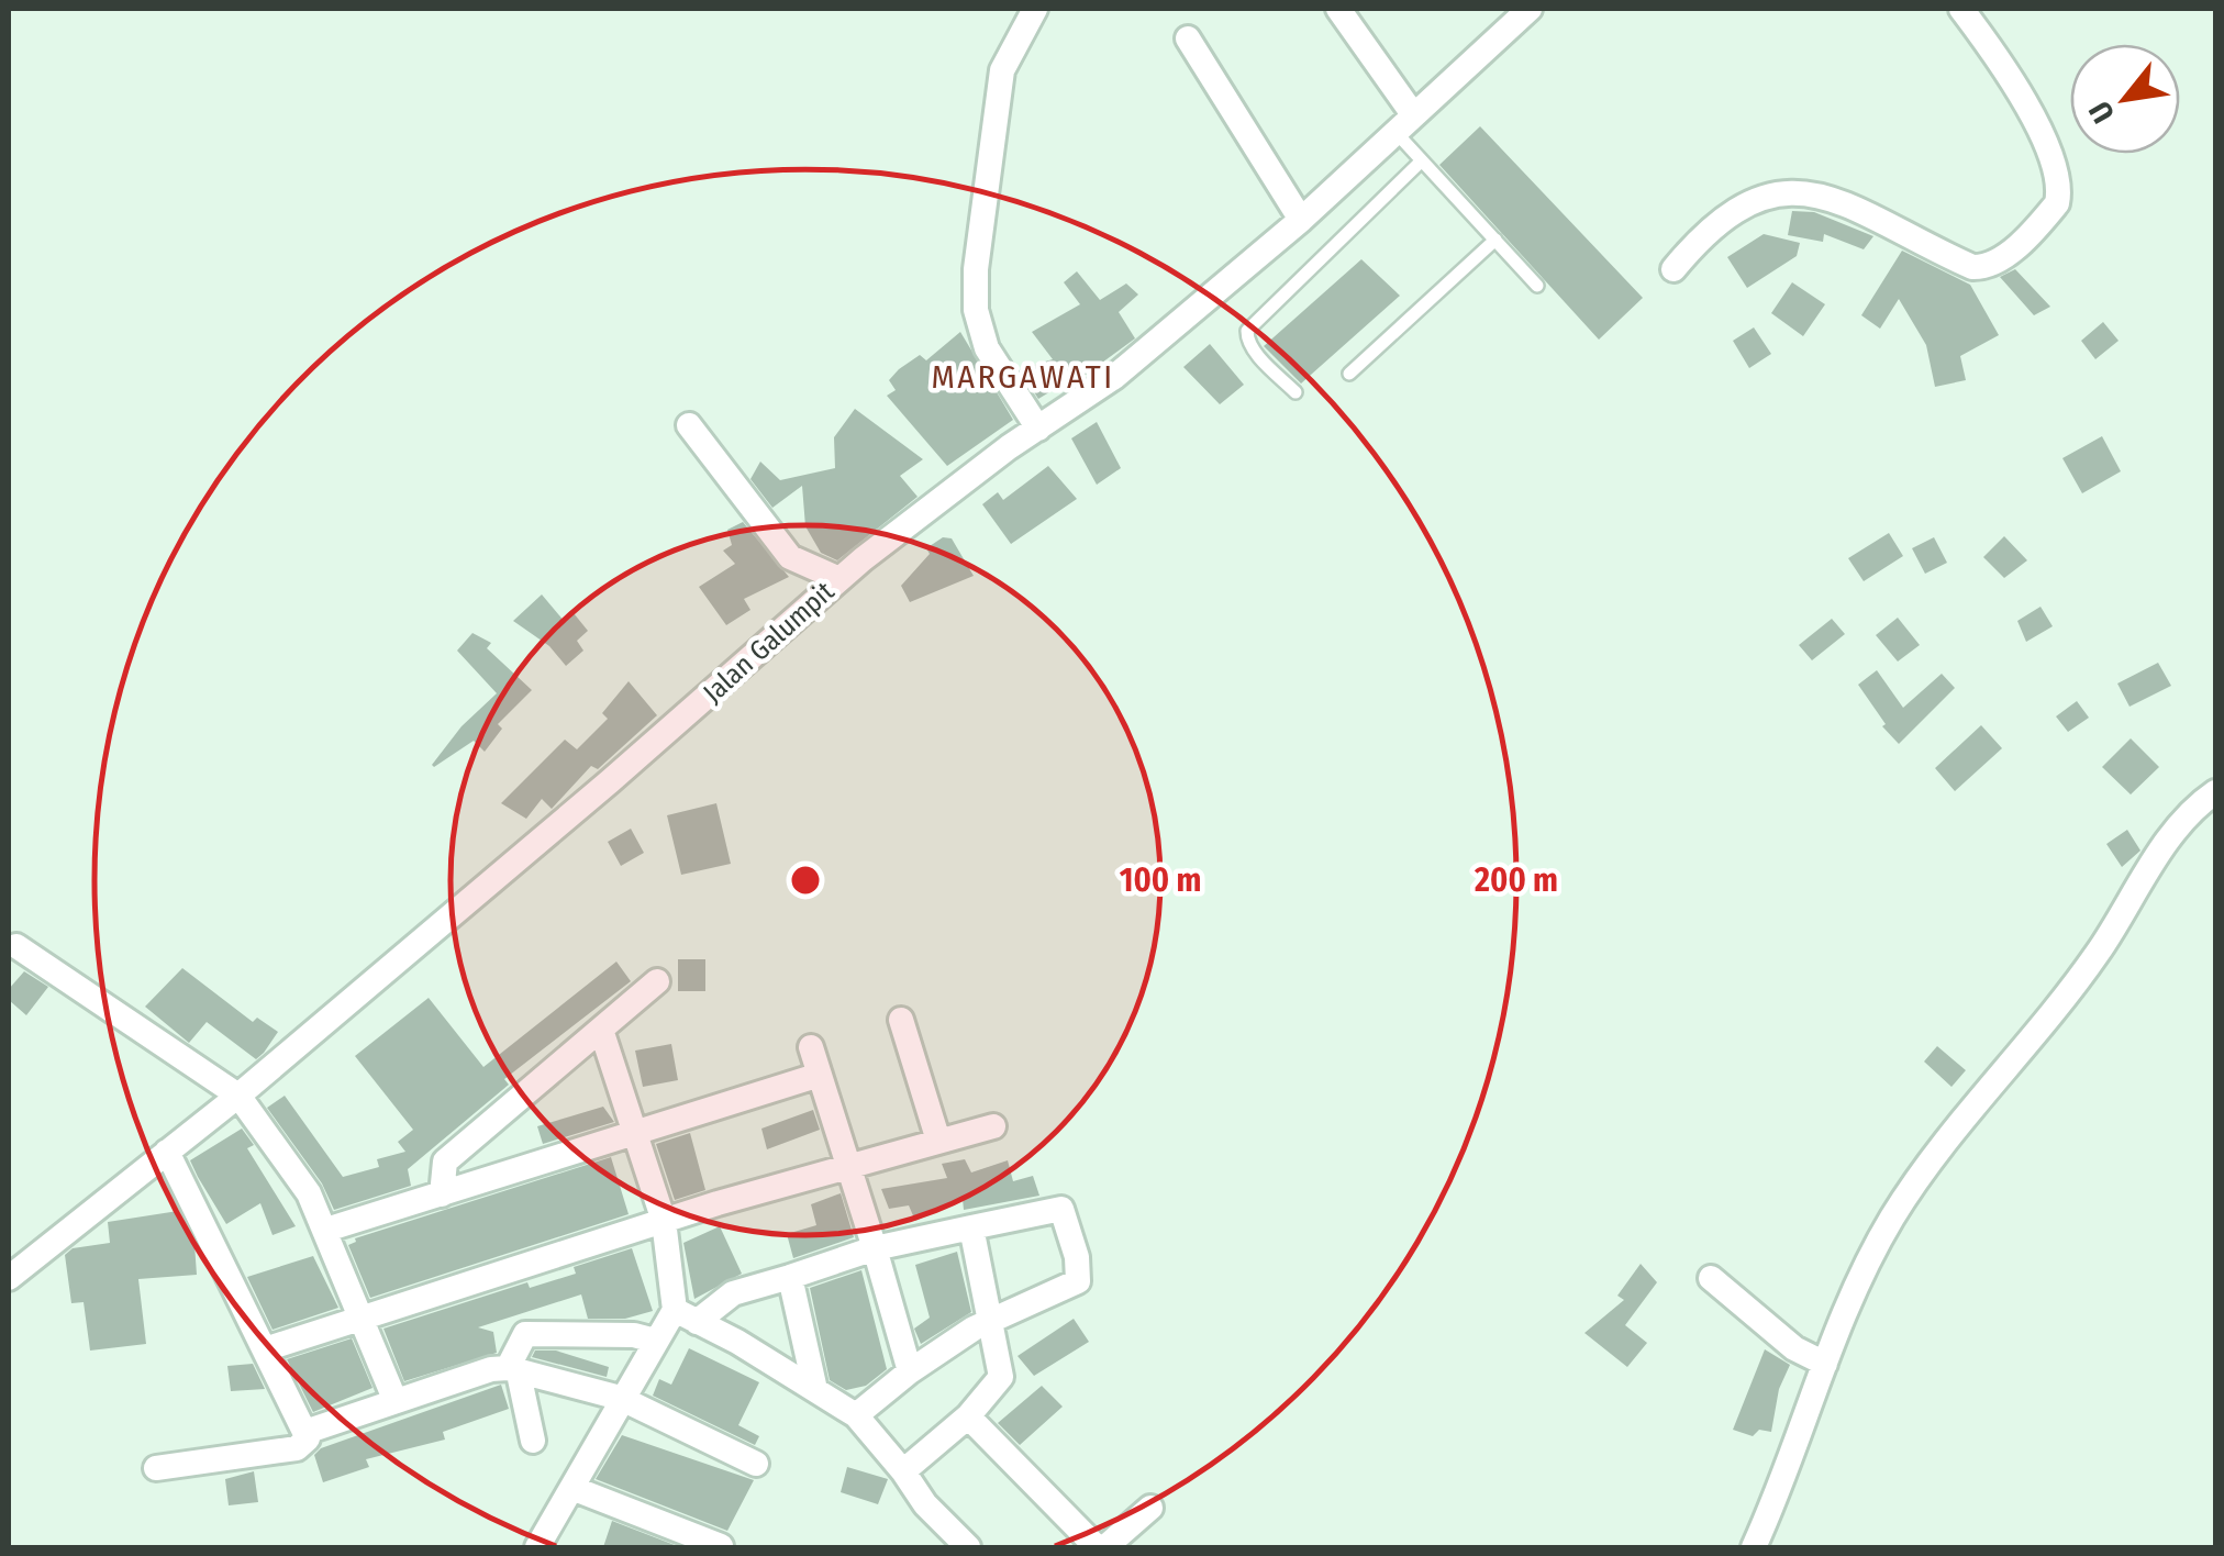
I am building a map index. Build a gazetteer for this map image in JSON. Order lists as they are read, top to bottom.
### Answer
{
  "streets": {
    "street": ["Jalan Galumpit"]
  },
  "districts": ["MARGAWATI"],
  "north": "bottom left",
  "rings": ["100 m", "200 m"]
}
